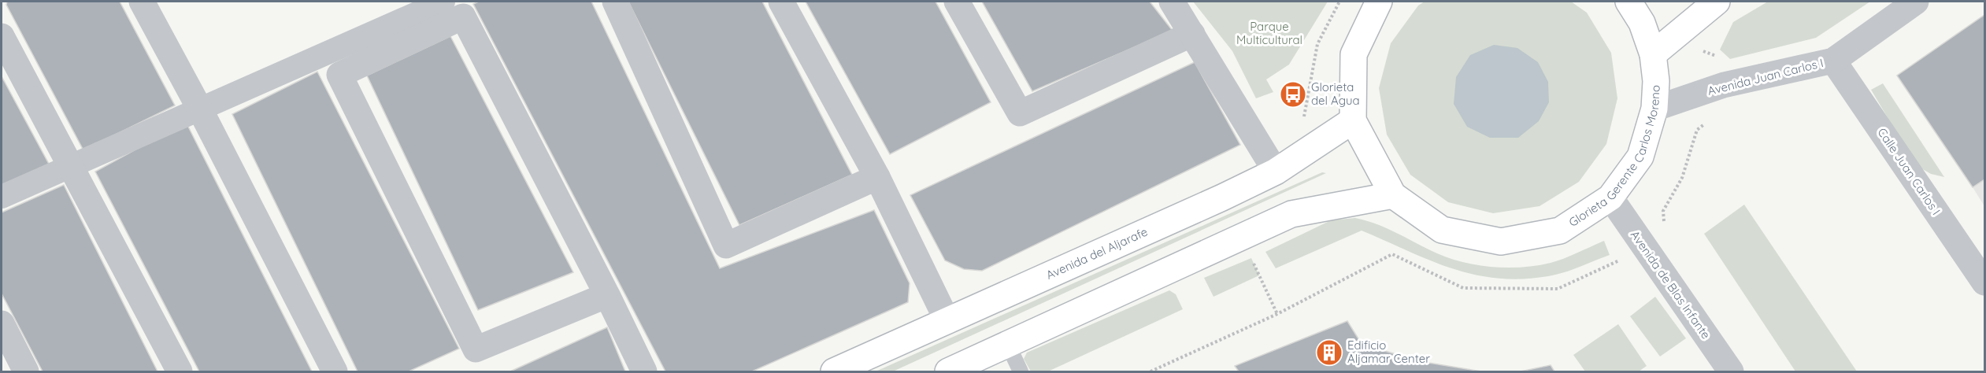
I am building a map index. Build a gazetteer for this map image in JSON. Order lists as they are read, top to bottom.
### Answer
{
  "streets": {
    "main road": ["Glorieta Gerente Carlos Moreno", "Avenida del Aljarafe"],
    "street": ["Avenida Juan Carlos I", "Calle Juan Carlos I", "Avenida de Blas Infante"]
  },
  "crossings": [
    ["Avenida Juan Carlos I", "Glorieta Gerente Carlos Moreno"],
    ["Avenida Juan Carlos I", "Calle Juan Carlos I"],
    ["Glorieta Gerente Carlos Moreno", "Avenida del Aljarafe"],
    ["Glorieta Gerente Carlos Moreno", "Avenida de Blas Infante"]
  ],
  "parks": ["Parque Multicultural"],
  "places": {
    "bus stop": ["Glorieta del Agua"],
    "building": ["Edificio Aljamar Center"]
  }
}
